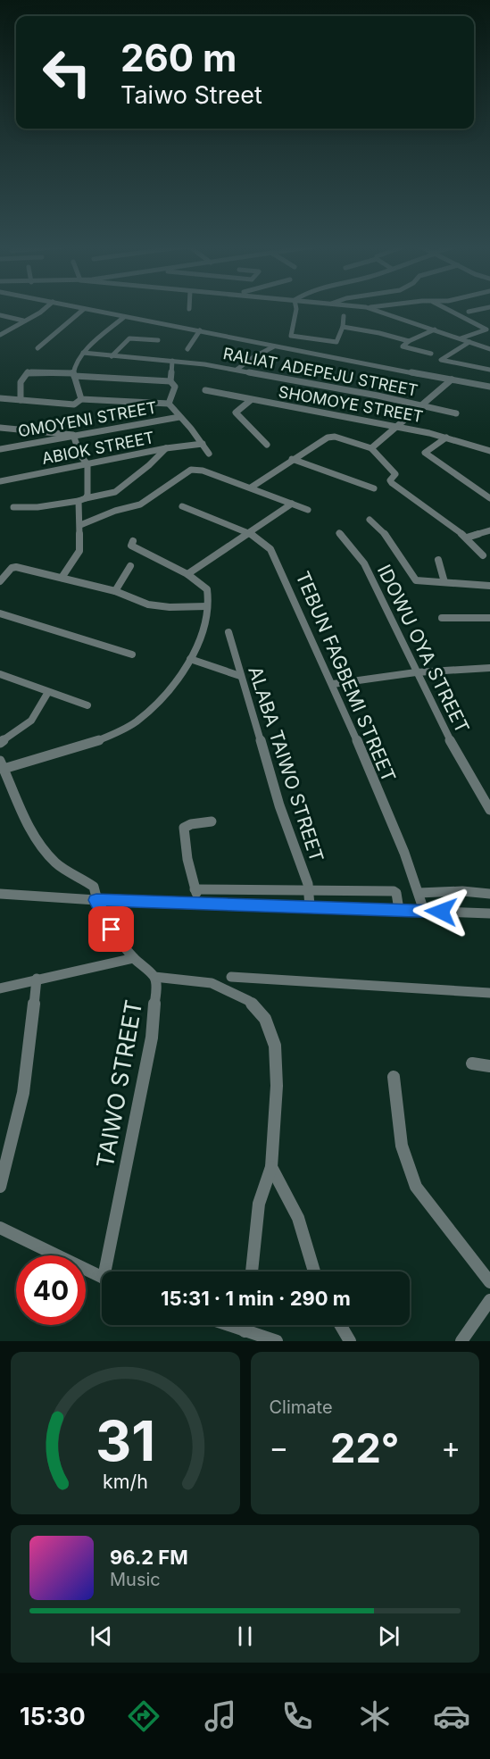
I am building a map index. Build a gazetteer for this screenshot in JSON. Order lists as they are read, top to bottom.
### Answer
{
  "streets": {
    "street": [
      "RALIAT ADEPEJU STREET",
      "SHOMOYE STREET",
      "OMOYENI STREET",
      "ABIOK STREET",
      "IDOWU OYA STREET",
      "TEBUN FAGBEMI STREET",
      "ALABA TAIWO STREET",
      "TAIWO STREET"
    ]
  },
  "page": {
    "turn": ["260 m", "Taiwo Street"],
    "limit": "40",
    "trip": "15:31 · 1 min · 290 m",
    "tile": "Climate",
    "heat": ["−", "22°", "+"],
    "song": ["96.2 FM", "Music"],
    "tabs": "15:30",
    "gauge": ["31", "km/h"]
  }
}
